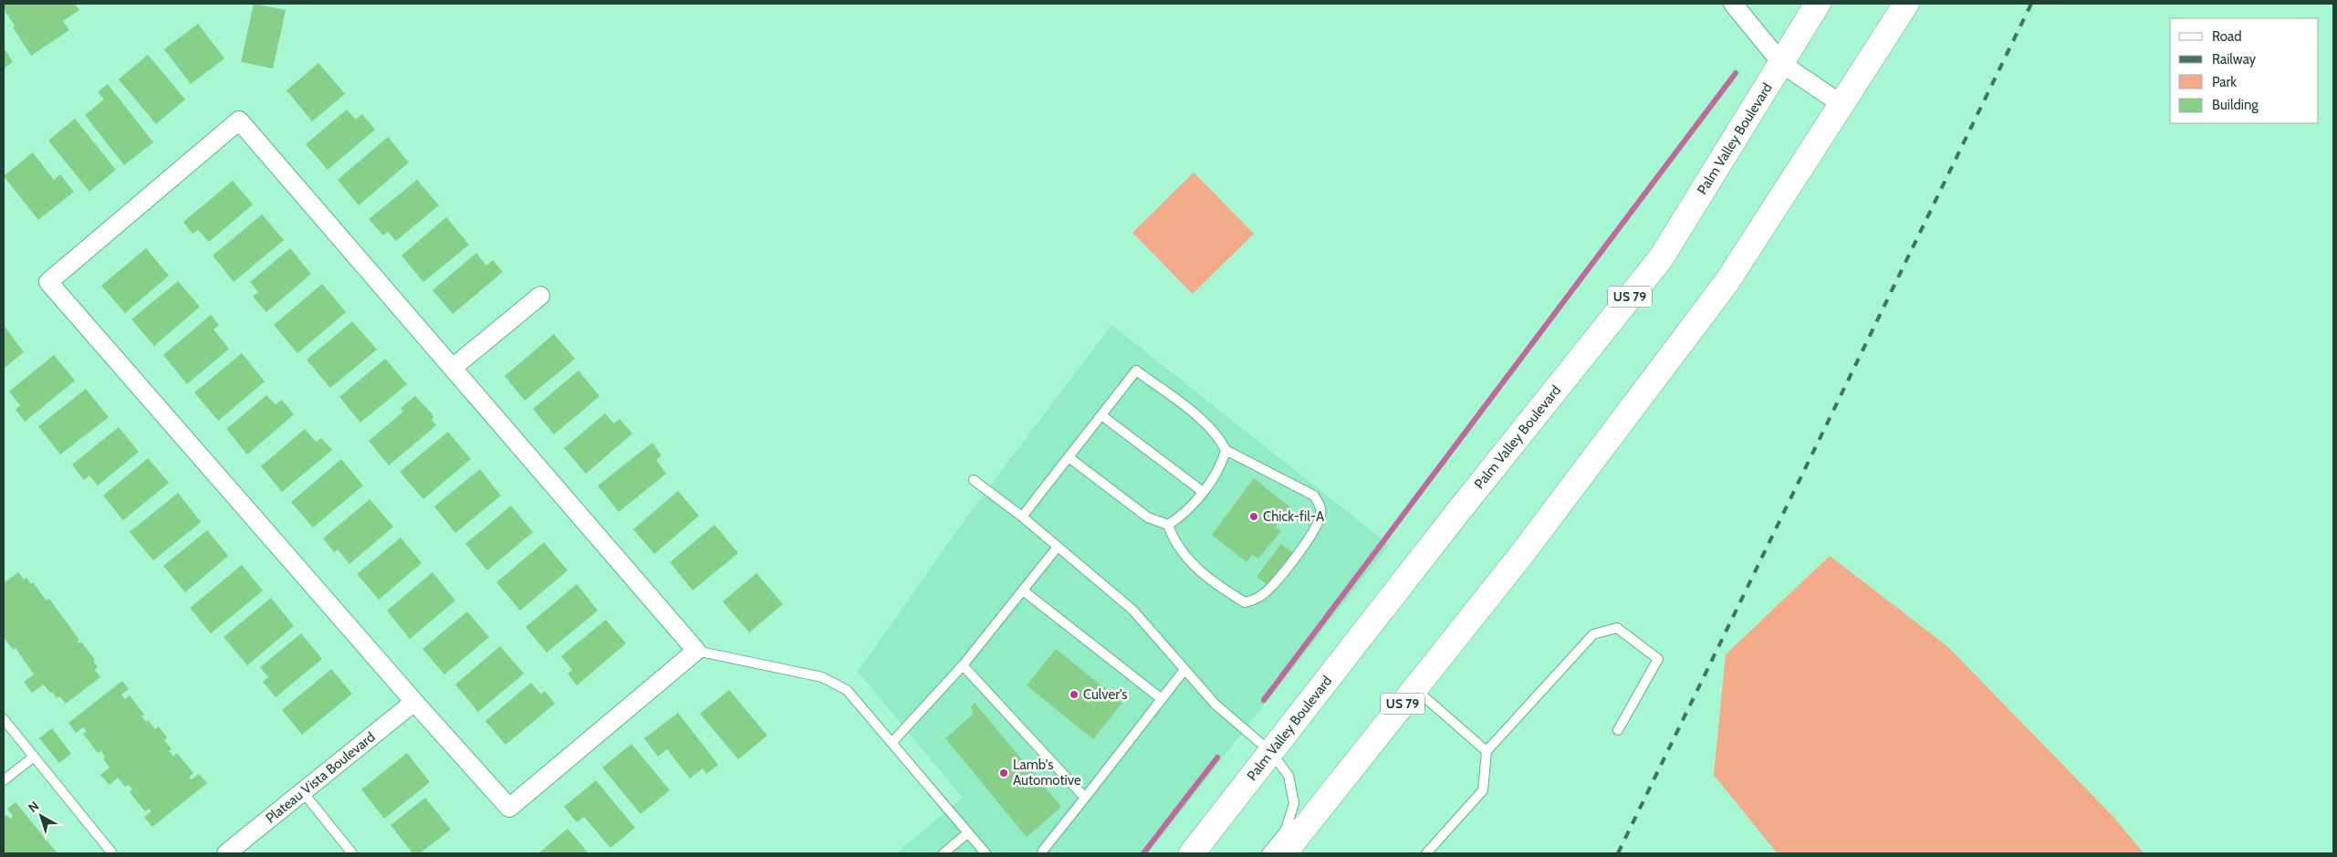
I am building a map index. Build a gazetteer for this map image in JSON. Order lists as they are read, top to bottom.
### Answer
{
  "streets": {
    "highway": ["Palm Valley Boulevard", "US 79"],
    "street": ["Plateau Vista Boulevard"]
  },
  "places": ["Chick-fil-A", "Culver's", "Lamb's Automotive"],
  "legend": [
    "Road",
    "Railway",
    "Park",
    "Building"
  ],
  "north": "top left"
}
